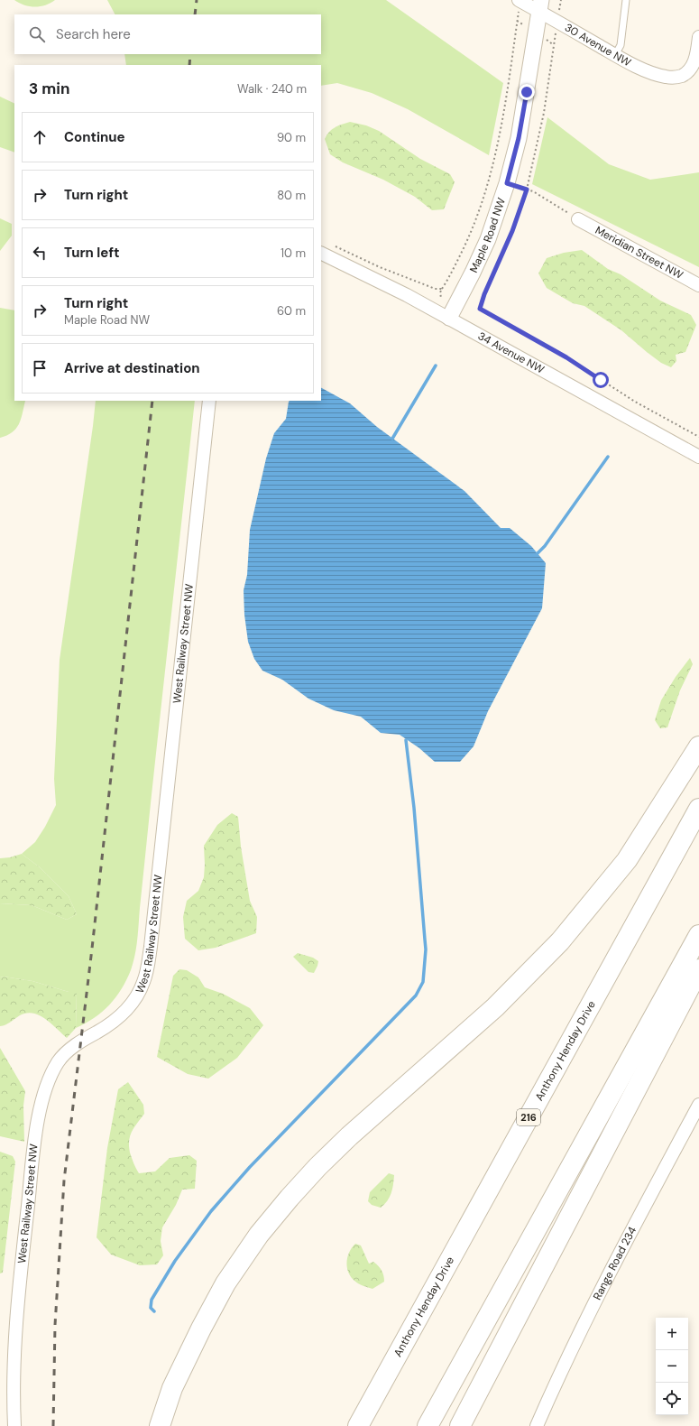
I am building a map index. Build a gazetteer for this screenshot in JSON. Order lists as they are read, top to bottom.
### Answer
{
  "streets": {
    "highway": ["Anthony Henday Drive", "216"],
    "street": [
      "30 Avenue NW",
      "Maple Road NW",
      "Meridian Street NW",
      "34 Avenue NW",
      "West Railway Street NW",
      "Range Road 234"
    ]
  },
  "crossings": [
    ["30 Avenue NW", "Maple Road NW"],
    ["Maple Road NW", "34 Avenue NW"]
  ],
  "page": {
    "search": "Search here",
    "heading": ["3 min", "Walk · 240 m"],
    "list": [
      ["Continue", "90 m"],
      ["Turn right", "80 m"],
      ["Turn left", "10 m"],
      ["Turn right", "Maple Road NW", "60 m"],
      "Arrive at destination"
    ],
    "map_buttons": ["+", "−"]
  }
}
